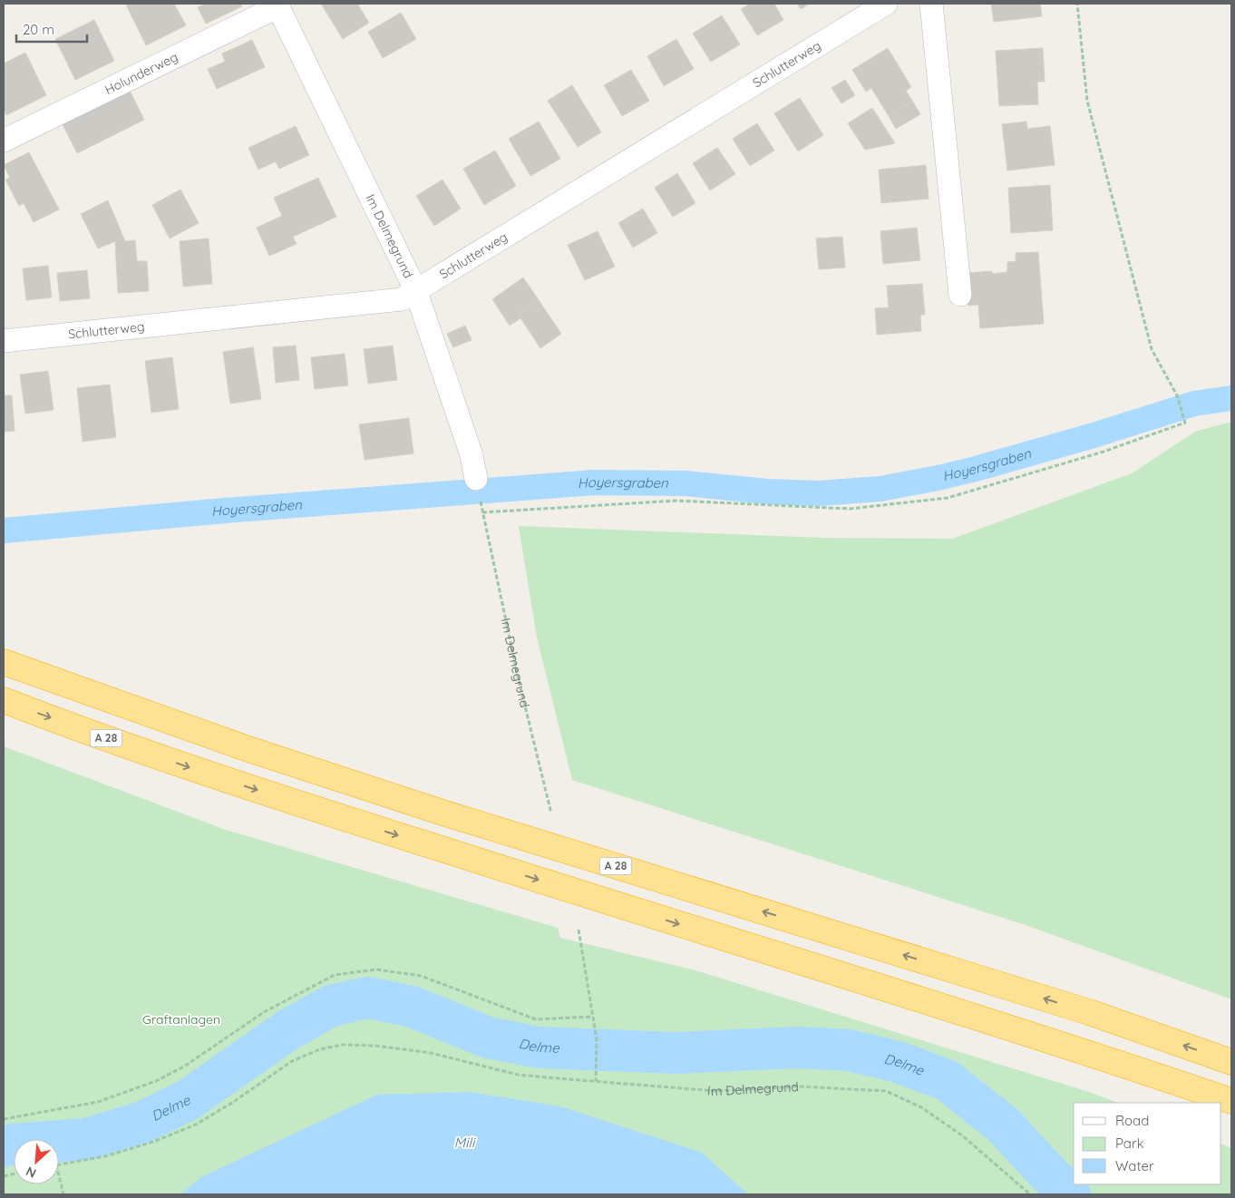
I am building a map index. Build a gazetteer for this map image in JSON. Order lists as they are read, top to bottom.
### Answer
{
  "streets": {
    "highway": ["A 28"],
    "street": ["Schlutterweg", "Holunderweg", "Im Delmegrund"]
  },
  "crossings": [
    ["Schlutterweg", "Im Delmegrund"],
    ["Holunderweg", "Im Delmegrund"]
  ],
  "water": ["Hoyersgraben", "Delme", "Mili"],
  "parks": ["Graftanlagen"],
  "legend": ["Road", "Park", "Water"],
  "scale_bar": "20 m",
  "north": "bottom left"
}
